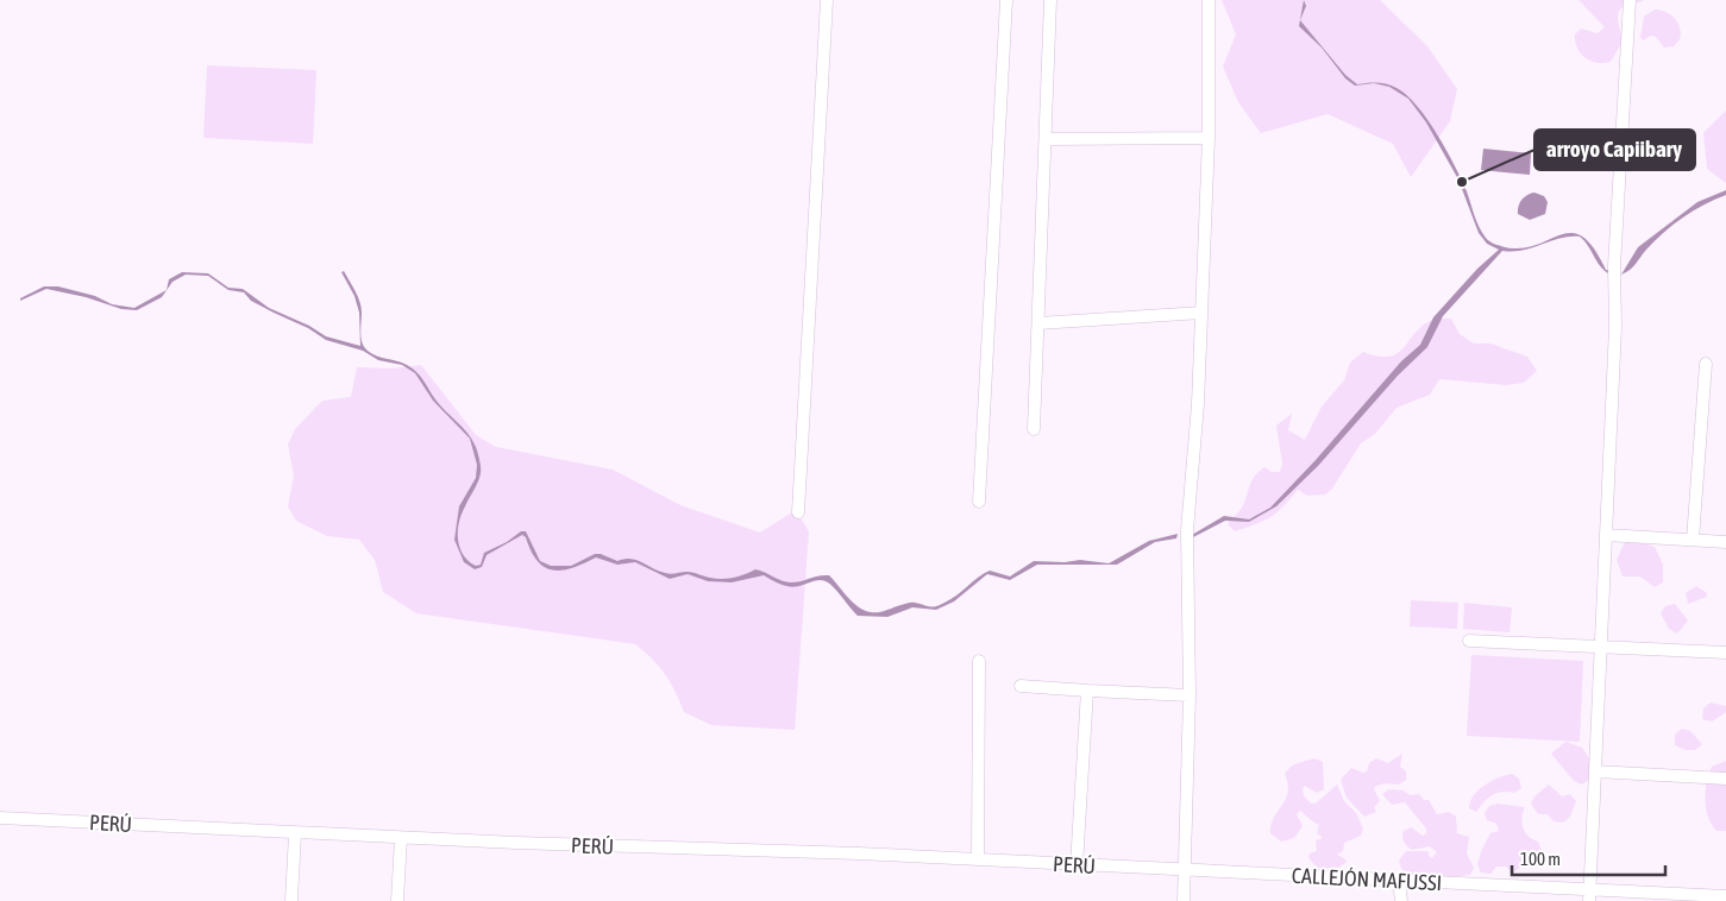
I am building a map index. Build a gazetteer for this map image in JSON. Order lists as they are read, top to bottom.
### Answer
{
  "streets": {
    "street": ["PERÚ", "CALLEJÓN MAFUSSI"]
  },
  "crossings": [
    ["PERÚ", "CALLEJÓN MAFUSSI"]
  ],
  "places": ["arroyo Capiibary"],
  "scale_bar": "100 m"
}
